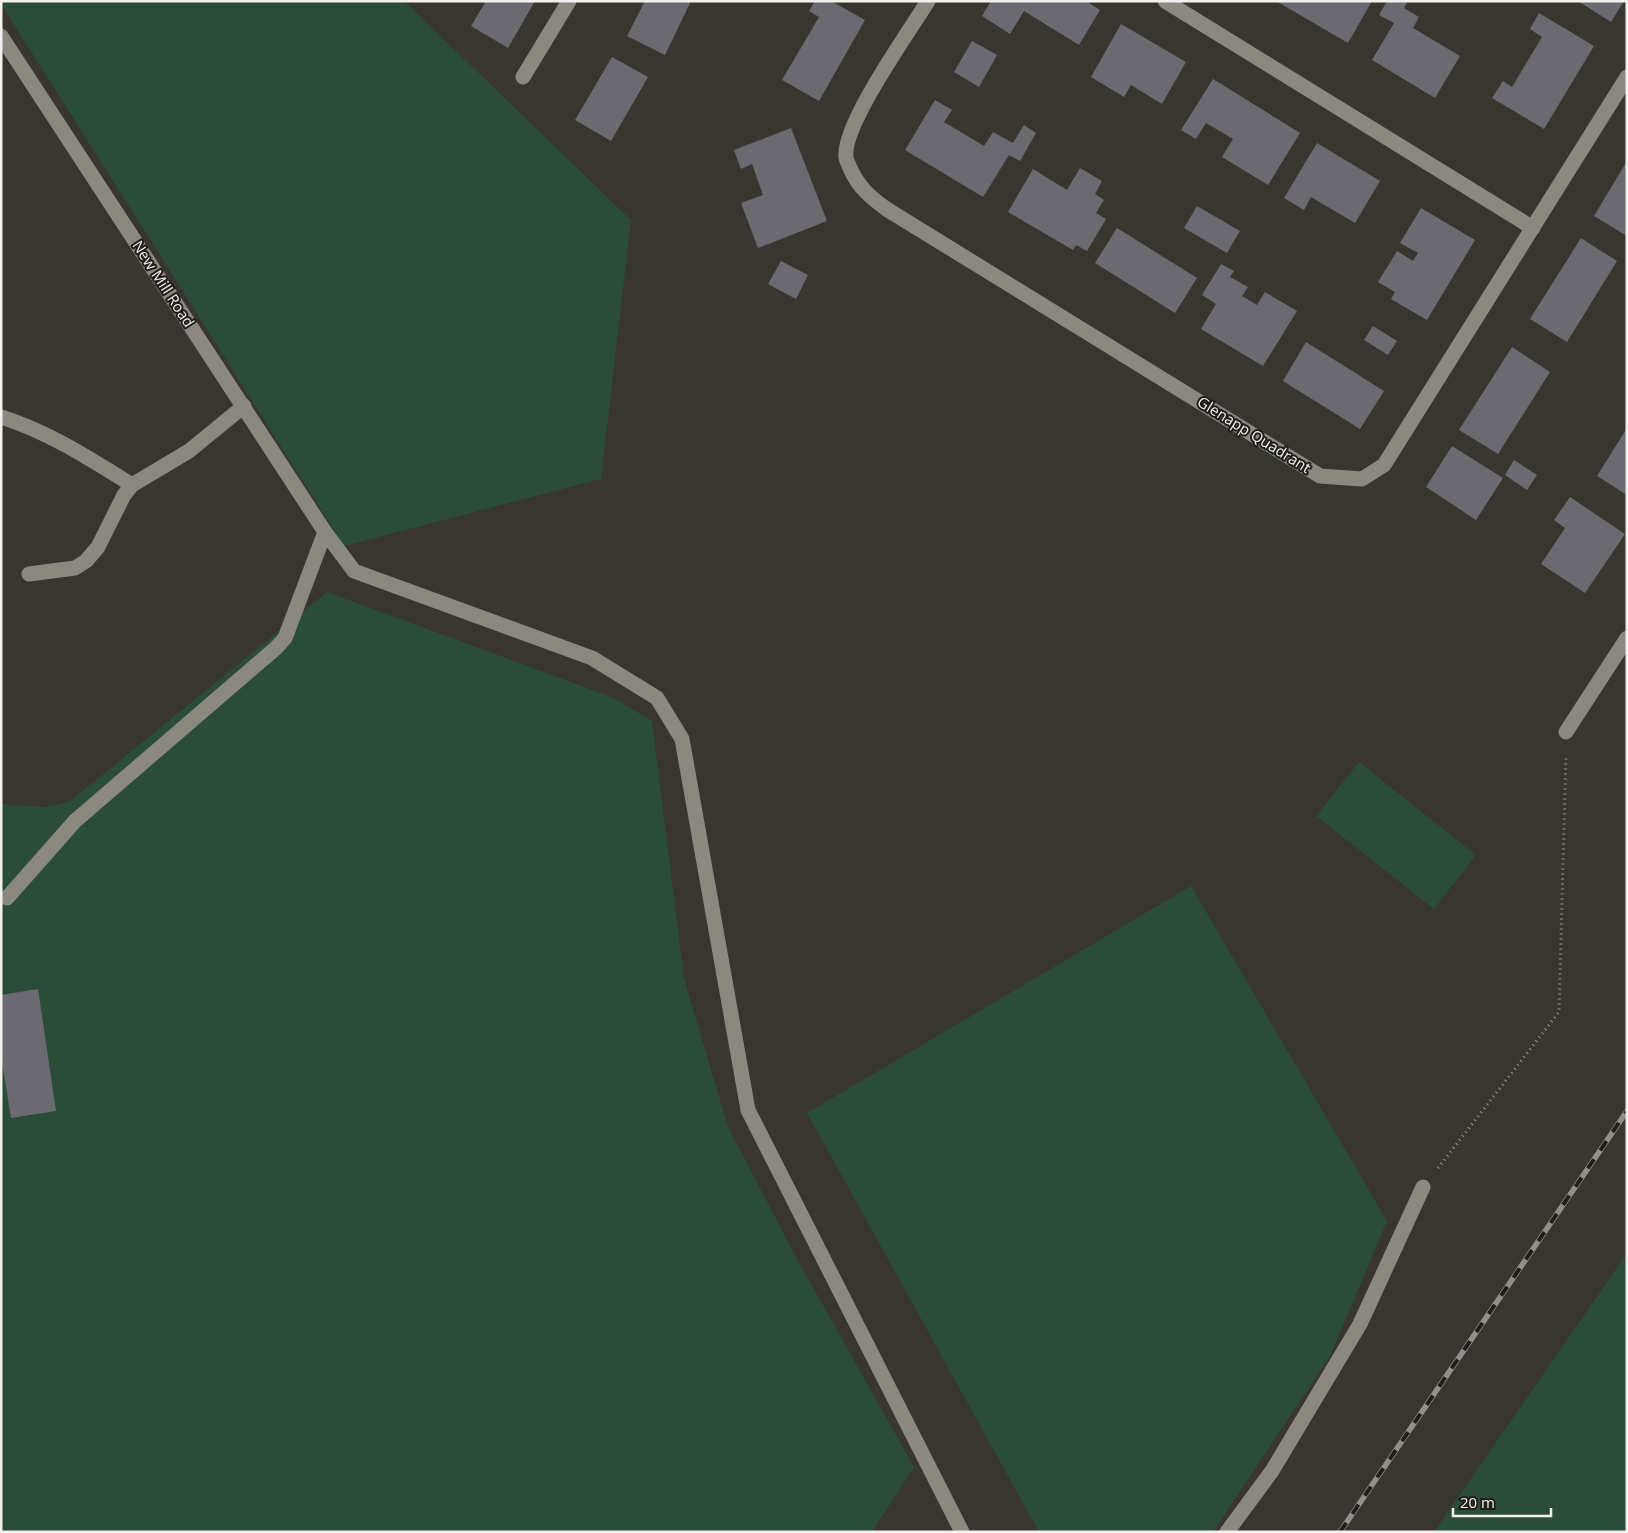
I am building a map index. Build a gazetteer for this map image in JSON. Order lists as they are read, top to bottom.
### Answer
{
  "streets": {
    "street": ["New Mill Road", "Glenapp Quadrant"]
  },
  "scale_bar": "20 m"
}
